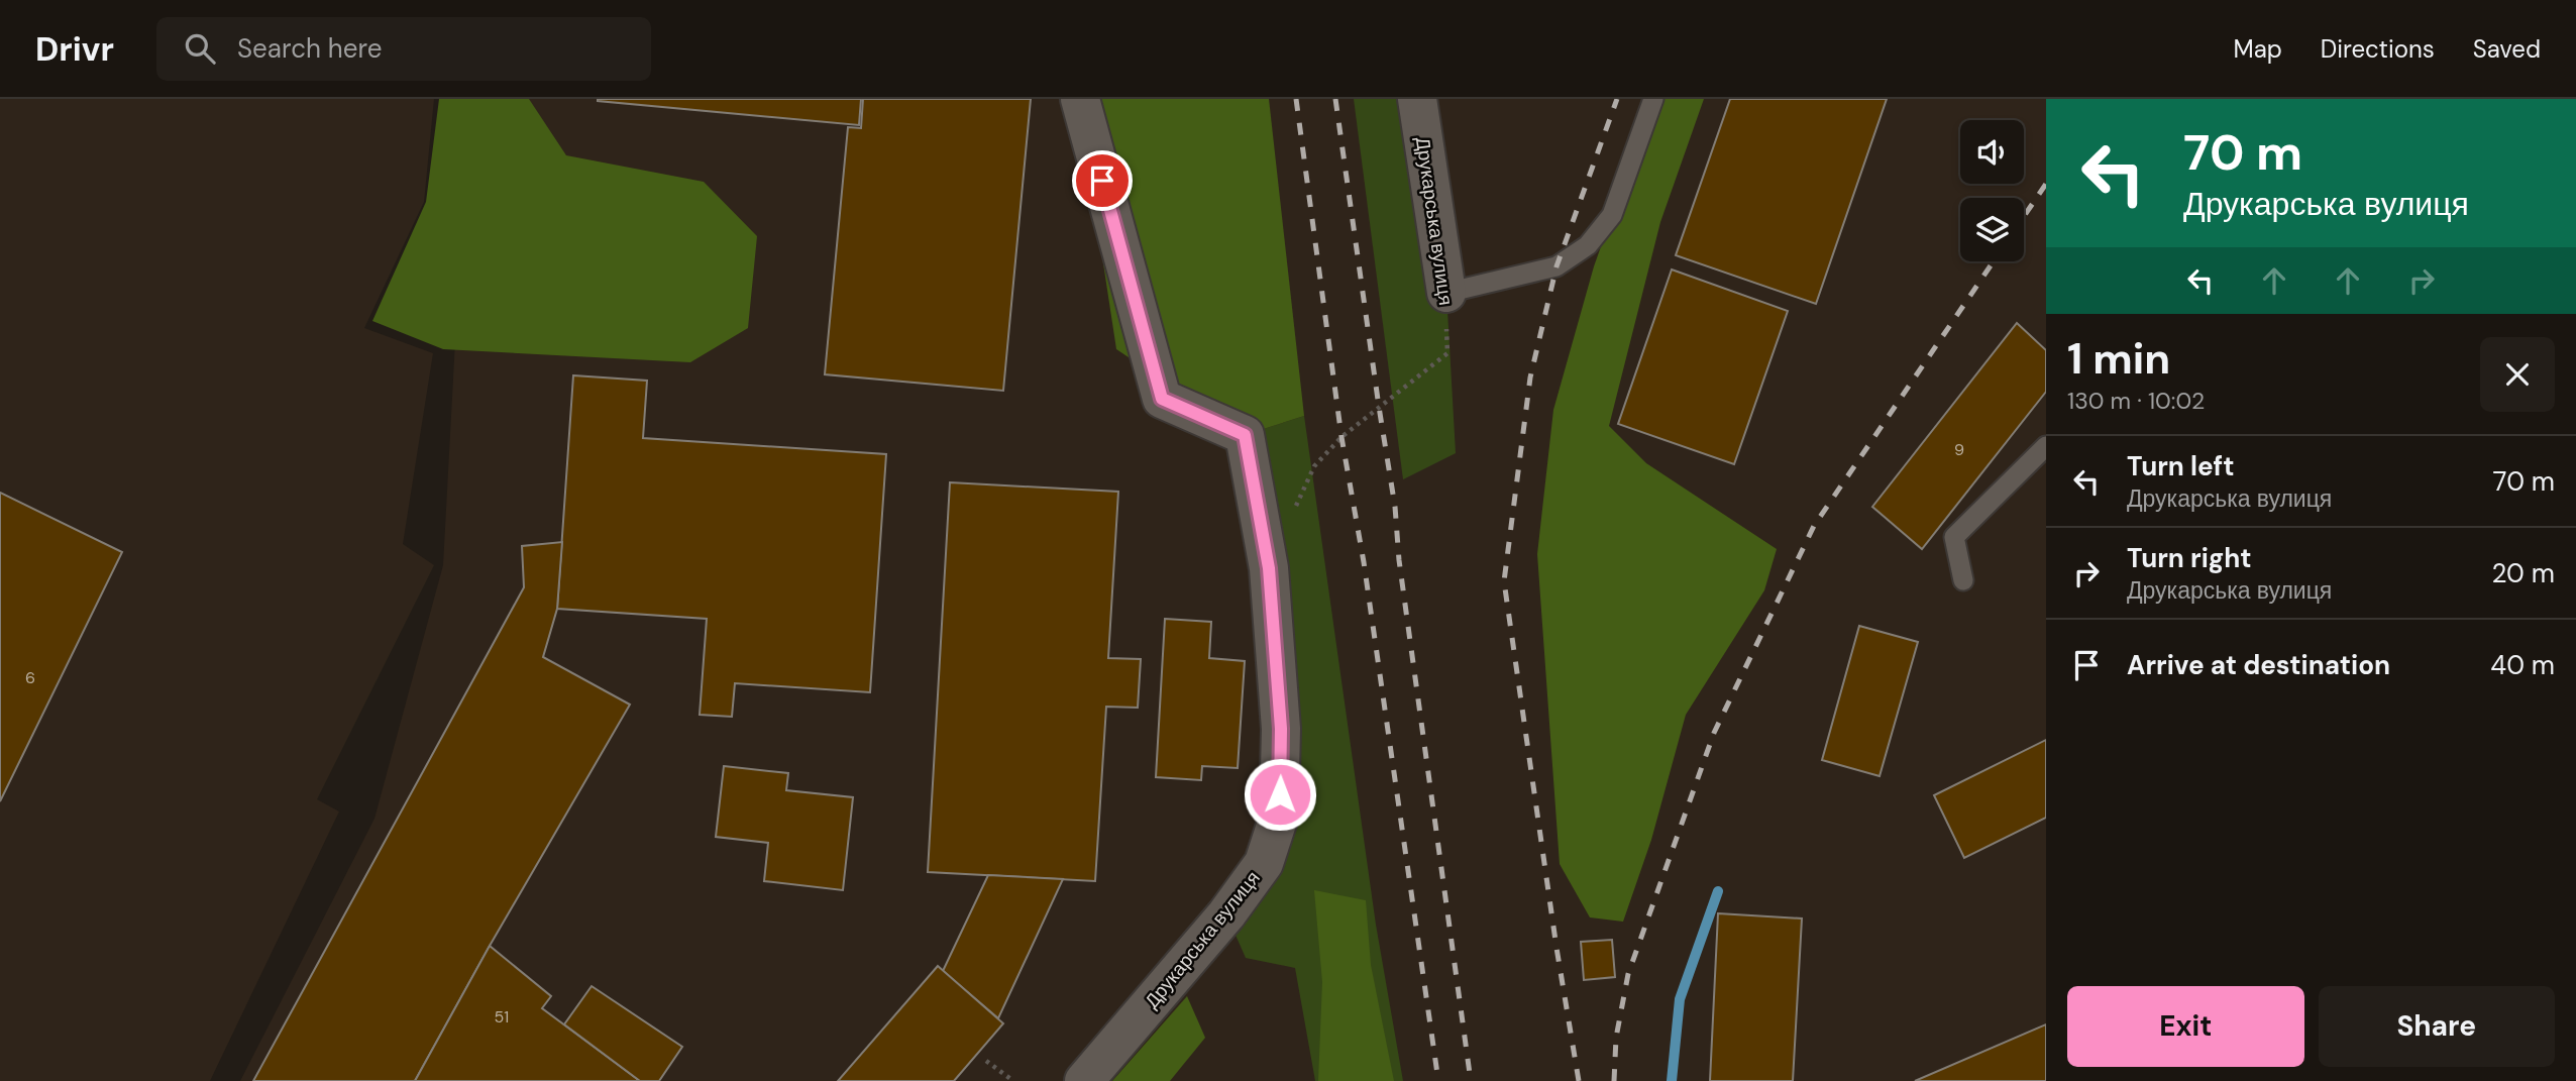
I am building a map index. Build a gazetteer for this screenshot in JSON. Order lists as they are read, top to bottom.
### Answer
{
  "streets": {
    "street": ["Друкарська вулиця"]
  },
  "house_numbers": ["9", "6", "51"],
  "page": {
    "header": "Drivr",
    "search": "Search here",
    "nav": ["Map", "Directions", "Saved"],
    "turn": ["70 m", "Друкарська вулиця"],
    "heading": ["1 min", "130 m · 10:02"],
    "list": [
      {
        "name": "Turn left",
        "note": "Друкарська вулиця",
        "value": "70 m"
      },
      {
        "name": "Turn right",
        "note": "Друкарська вулиця",
        "value": "20 m"
      },
      {
        "name": "Arrive at destination",
        "value": "40 m"
      }
    ],
    "buttons": ["Exit", "Share"]
  }
}
